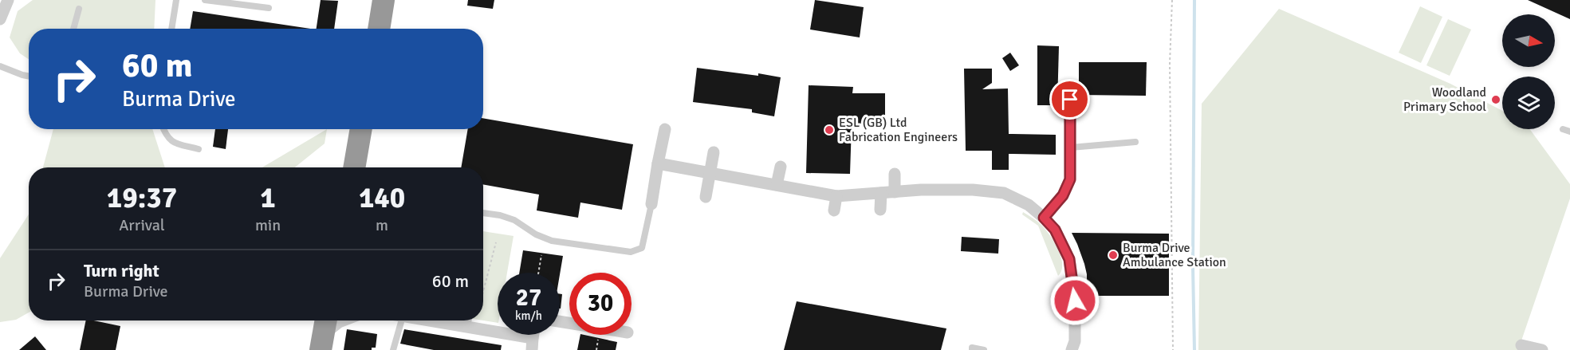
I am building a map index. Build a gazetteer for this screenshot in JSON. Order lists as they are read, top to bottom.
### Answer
{
  "places": ["Woodland Primary School", "ESL (GB) Ltd Fabrication Engineers", "Burma Drive Ambulance Station"],
  "north": "right",
  "page": {
    "turn": ["60 m", "Burma Drive"],
    "eta": [
      "19:37",
      "Arrival",
      "1",
      "min",
      "140",
      "m"
    ],
    "list": [
      {
        "name": "Turn right",
        "note": "Burma Drive",
        "value": "60 m"
      }
    ],
    "speed": "27 km/h",
    "limit": "30"
  }
}
